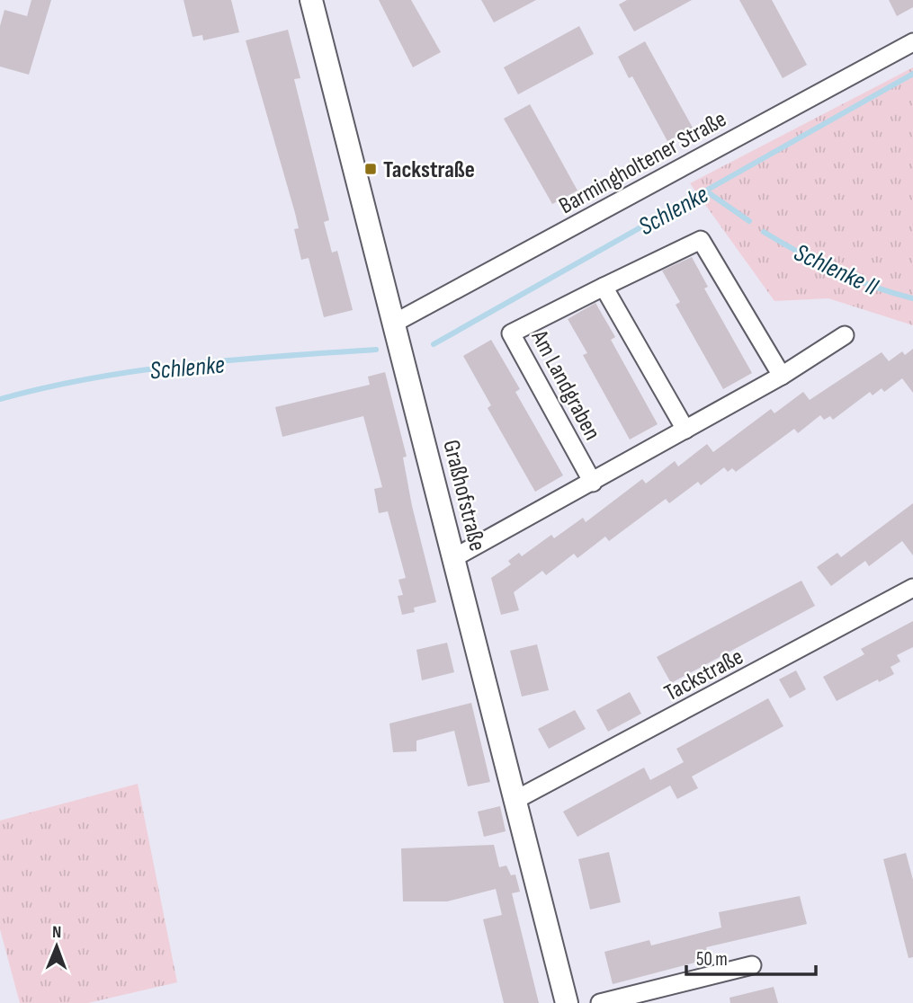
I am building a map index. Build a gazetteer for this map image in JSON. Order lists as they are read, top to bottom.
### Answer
{
  "streets": {
    "street": [
      "Barmingholtener Straße",
      "Am Landgraben",
      "Graßhofstraße",
      "Tackstraße"
    ]
  },
  "crossings": [
    ["Barmingholtener Straße", "Graßhofstraße"],
    ["Graßhofstraße", "Tackstraße"]
  ],
  "water": ["Schlenke", "Schlenke II"],
  "places": {
    "transit": ["Tackstraße"]
  },
  "scale_bar": "50 m",
  "north": "top"
}
